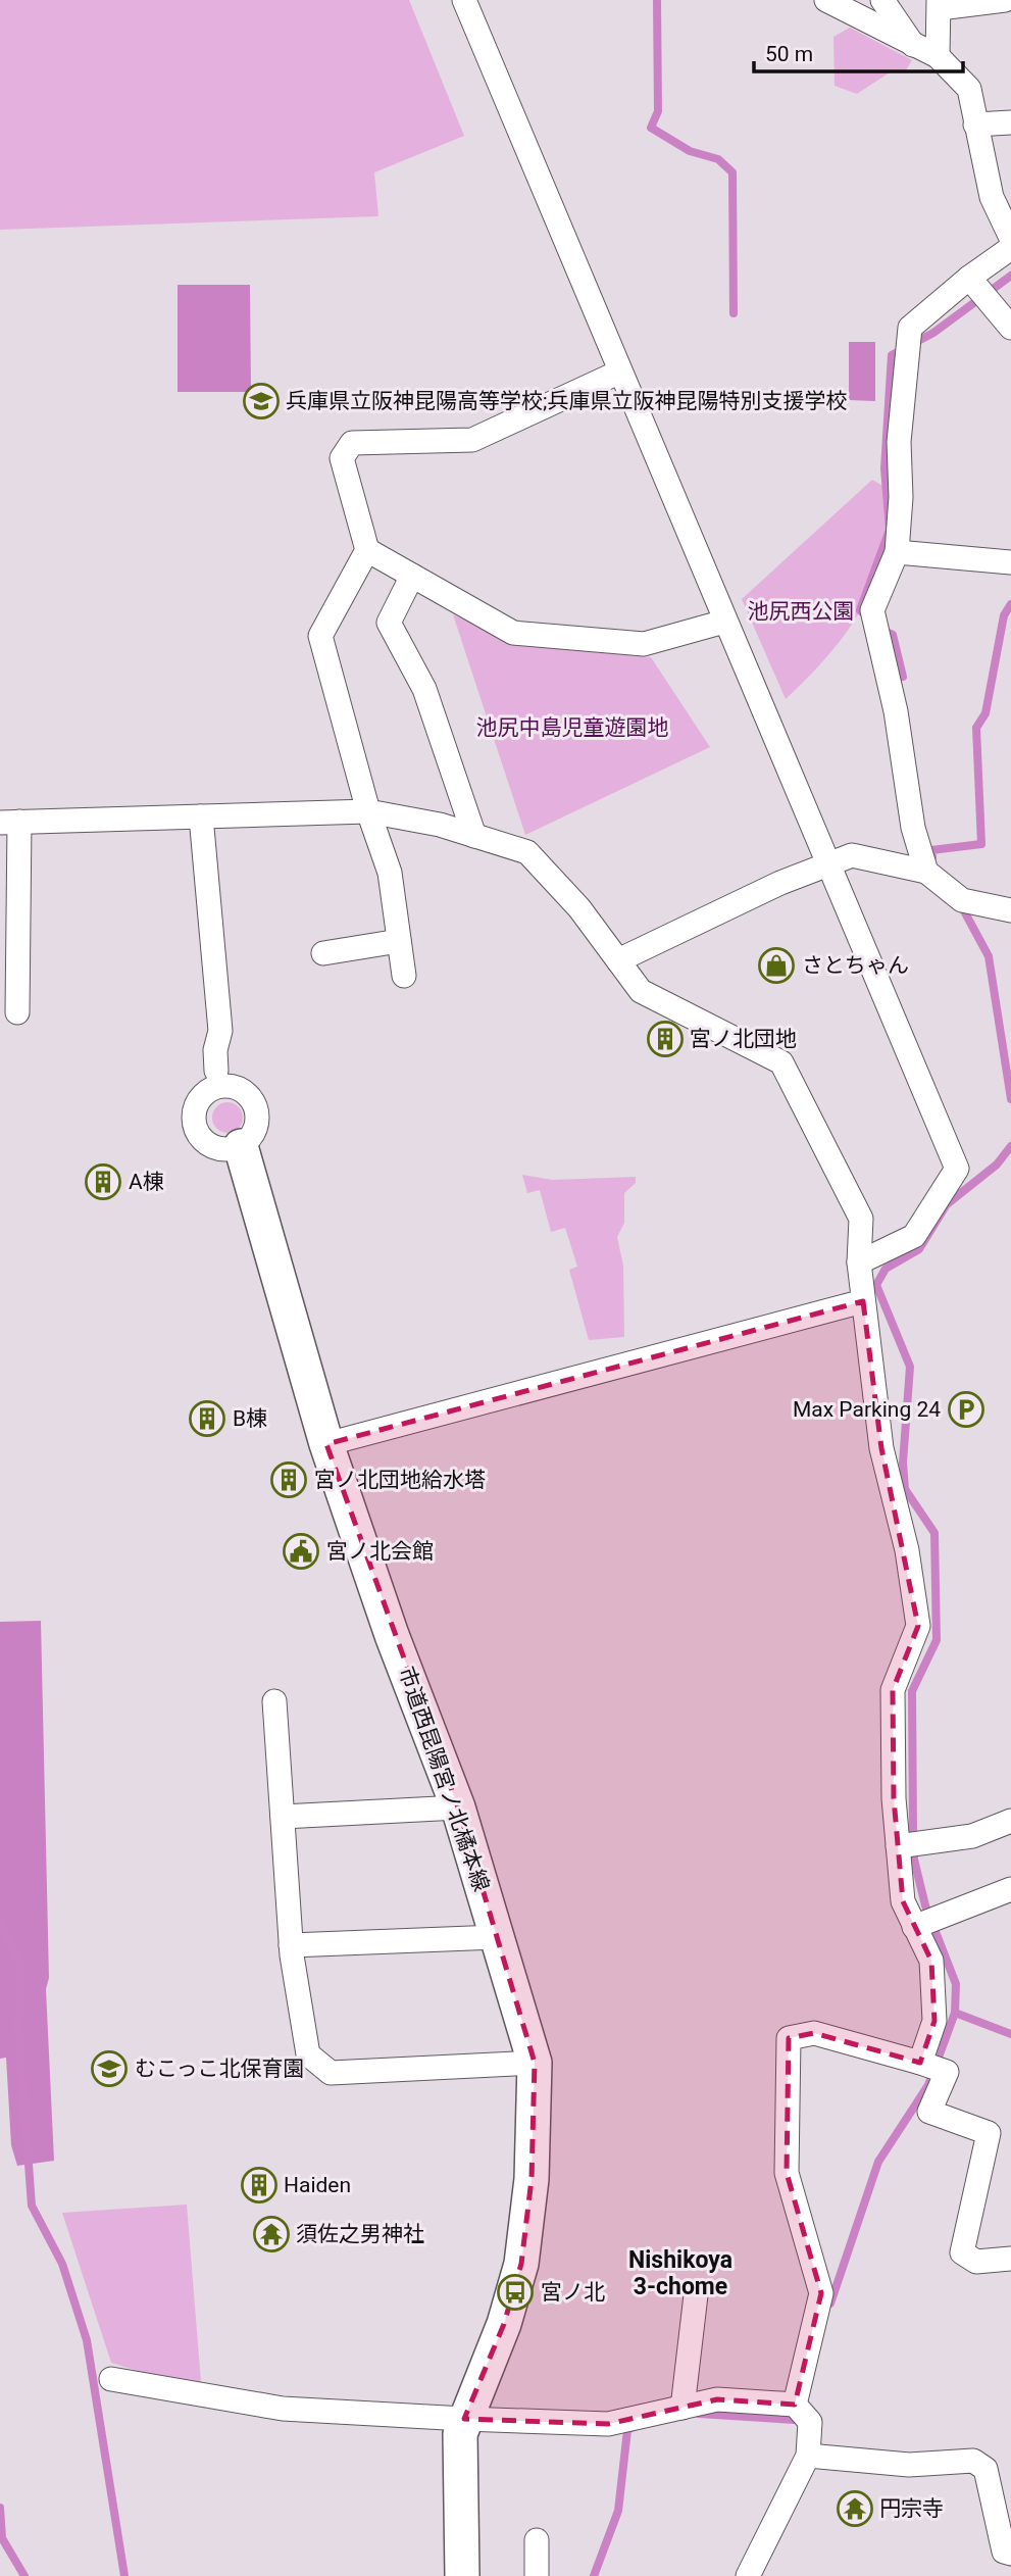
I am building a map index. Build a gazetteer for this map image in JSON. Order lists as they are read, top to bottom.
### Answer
{
  "streets": {
    "street": ["市道西昆陽宮ノ北橘本線"]
  },
  "districts": ["Nishikoya 3-chome"],
  "parks": ["池尻西公園", "池尻中島児童遊園地"],
  "places": {
    "school or university": ["兵庫県立阪神昆陽高等学校;兵庫県立阪神昆陽特別支援学校", "むこっこ北保育園"],
    "shop": ["さとちゃん"],
    "building": [
      "宮ノ北団地",
      "A棟",
      "B棟",
      "宮ノ北団地給水塔",
      "Haiden"
    ],
    "parking": ["Max Parking 24"],
    "public building": ["宮ノ北会館"],
    "temple": ["須佐之男神社", "円宗寺"],
    "bus stop": ["宮ノ北"]
  },
  "scale_bar": "50 m"
}
